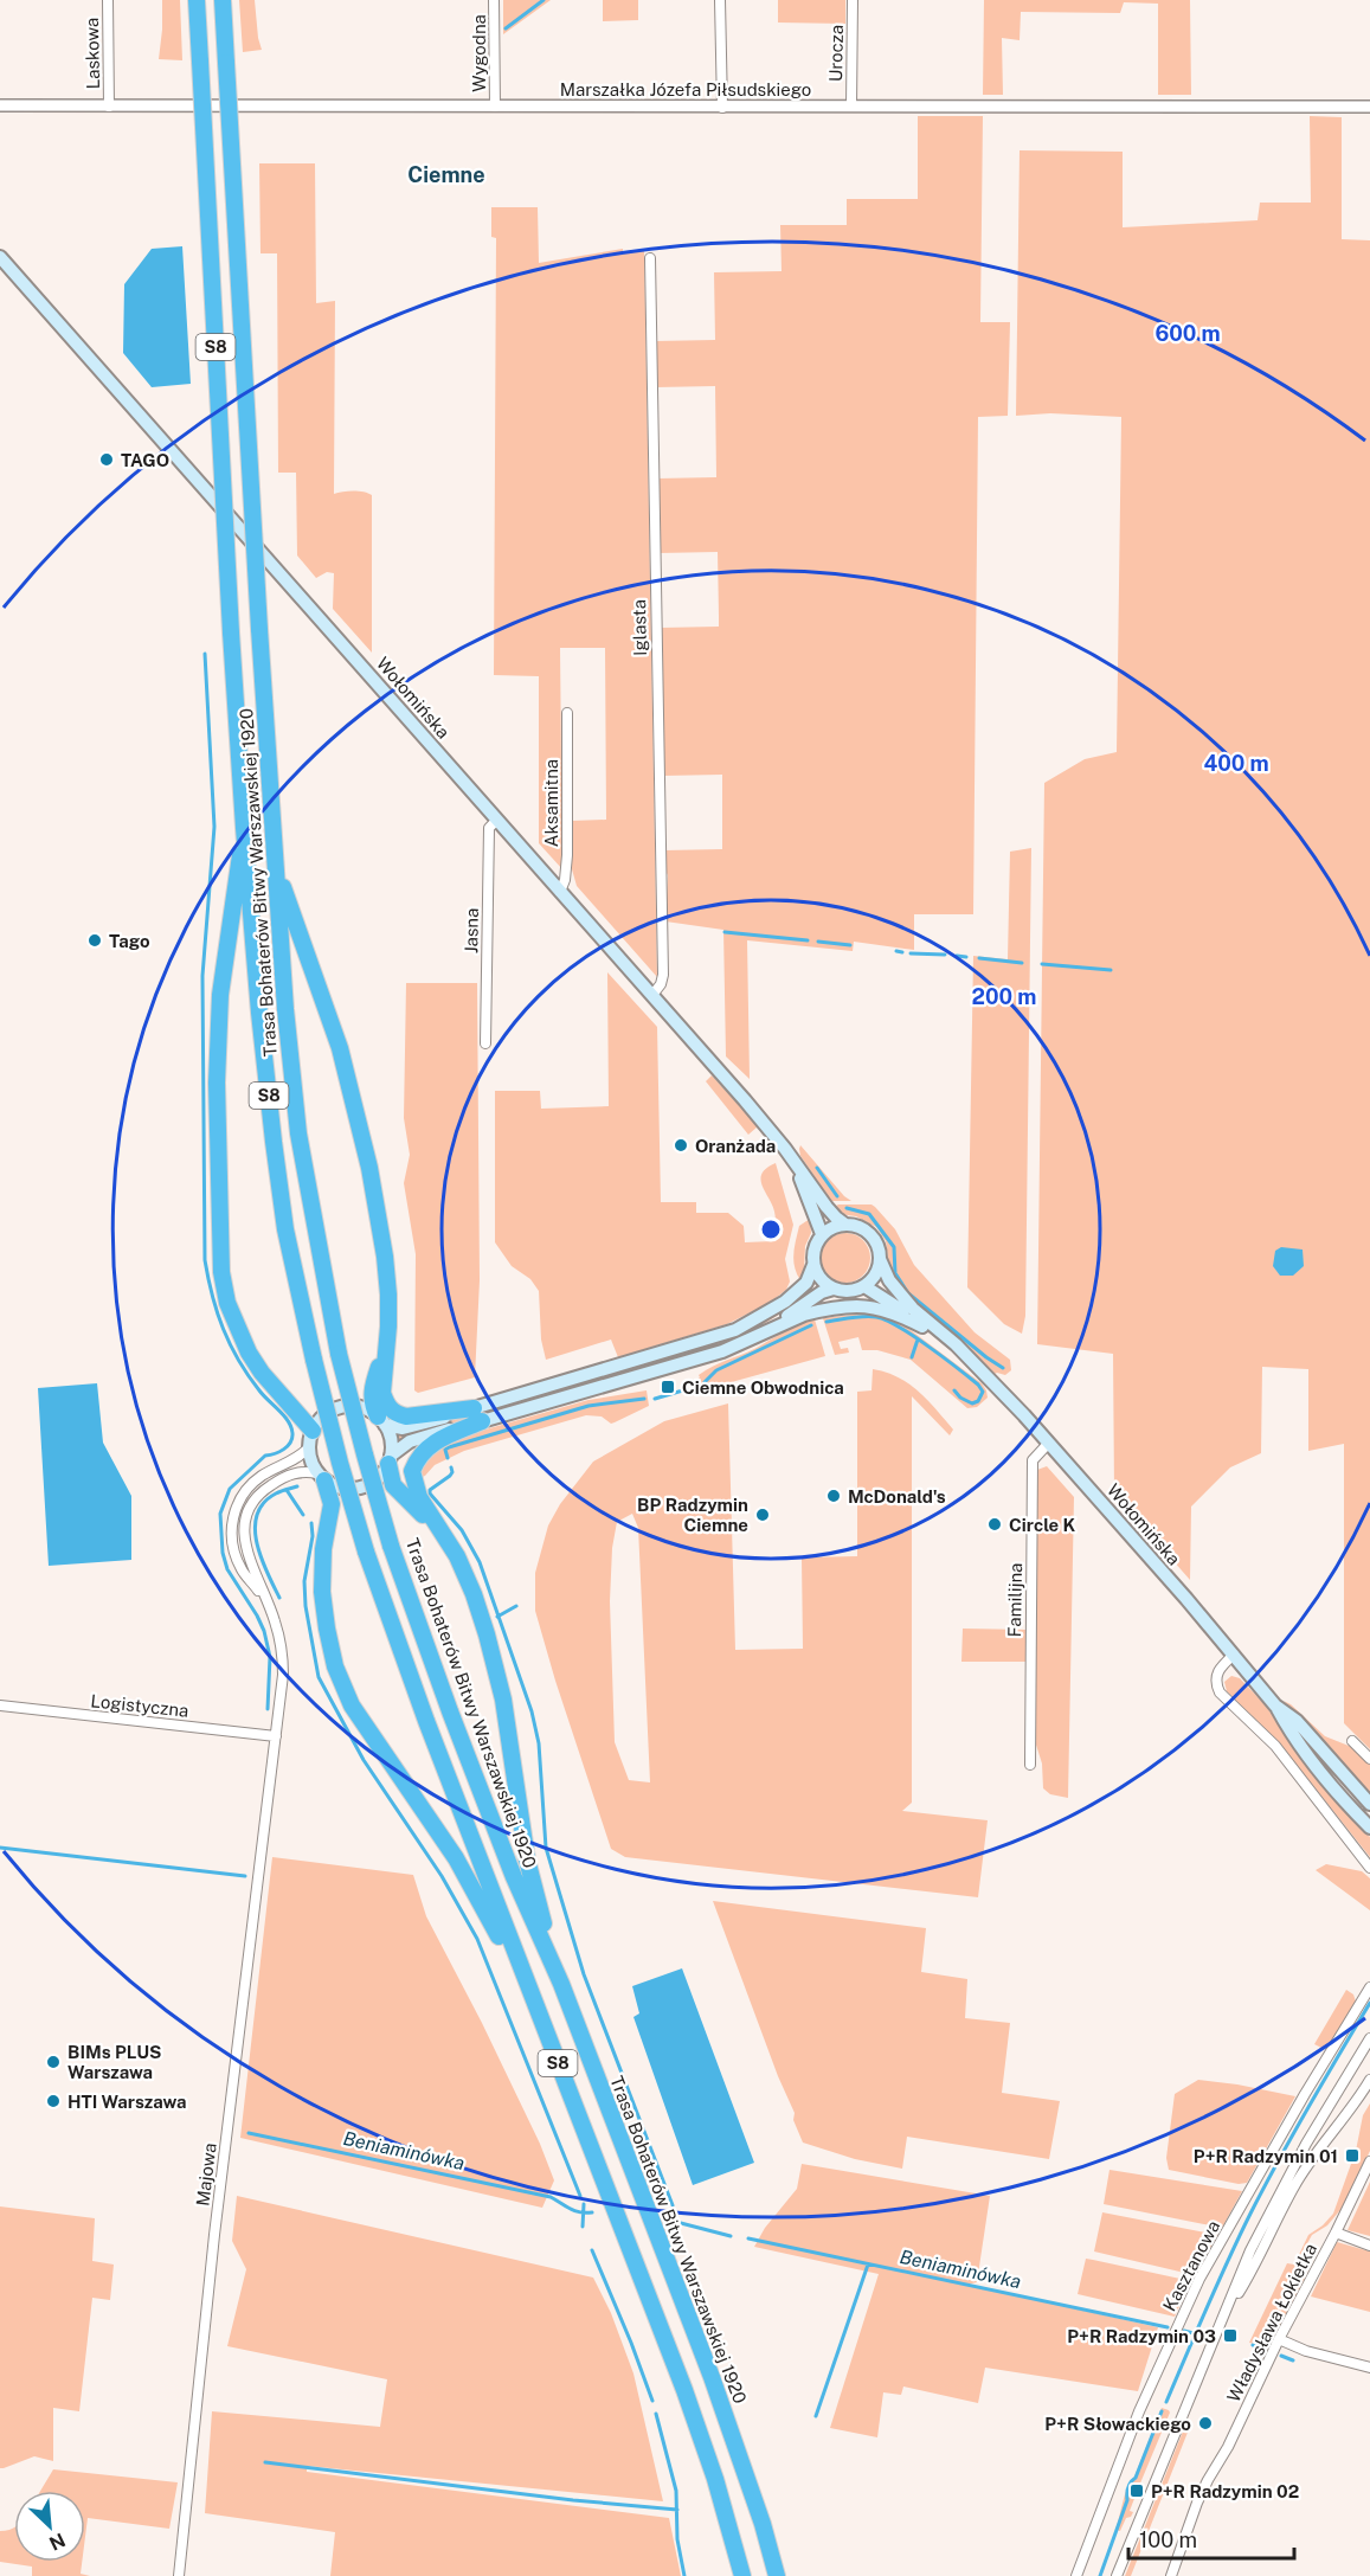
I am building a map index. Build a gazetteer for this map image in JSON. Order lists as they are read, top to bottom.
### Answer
{
  "streets": {
    "highway": ["S8", "Trasa Bohaterów Bitwy Warszawskiej 1920"],
    "main road": ["Wołomińska"],
    "street": [
      "Laskowa",
      "Wygodna",
      "Urocza",
      "Marszałka Józefa Piłsudskiego",
      "Iglasta",
      "Aksamitna",
      "Jasna",
      "Familijna",
      "Logistyczna",
      "Majowa",
      "Kasztanowa",
      "Władysława Łokietka"
    ]
  },
  "crossings": [
    ["Laskowa", "Marszałka Józefa Piłsudskiego"],
    ["Wygodna", "Marszałka Józefa Piłsudskiego"],
    ["Urocza", "Marszałka Józefa Piłsudskiego"],
    ["Iglasta", "Wołomińska"],
    ["Wołomińska", "Aksamitna"],
    ["Wołomińska", "Jasna"],
    ["Wołomińska", "Familijna"],
    ["Logistyczna", "Majowa"]
  ],
  "districts": ["Ciemne"],
  "water": ["Beniaminówka"],
  "places": {
    "other": [
      "TAGO",
      "Tago",
      "Oranżada",
      "McDonald's",
      "BP Radzymin Ciemne",
      "Circle K",
      "BIMs PLUS Warszawa",
      "HTI Warszawa",
      "P+R Słowackiego"
    ],
    "transit": [
      "Ciemne Obwodnica",
      "P+R Radzymin 01",
      "P+R Radzymin 03",
      "P+R Radzymin 02"
    ]
  },
  "scale_bar": "100 m",
  "north": "bottom right",
  "rings": ["600 m", "400 m", "200 m"]
}
